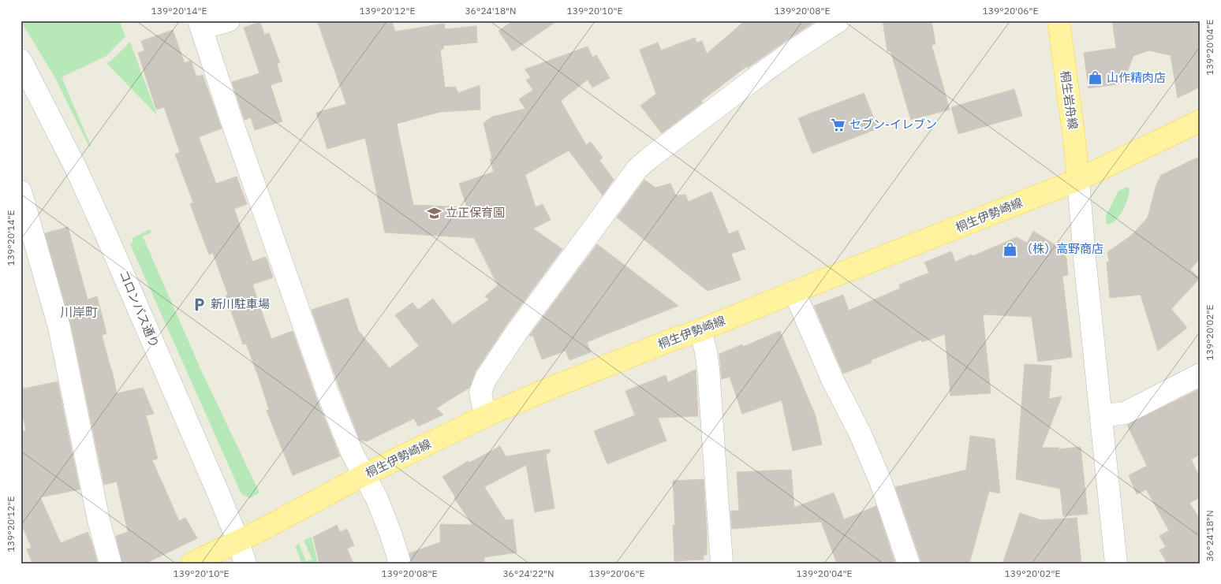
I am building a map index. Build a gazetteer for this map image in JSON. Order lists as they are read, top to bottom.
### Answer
{
  "streets": {
    "main road": ["桐生岩舟線", "桐生伊勢崎線"],
    "street": ["コロンバス通り"]
  },
  "crossings": [
    ["桐生岩舟線", "桐生伊勢崎線"],
    ["桐生伊勢崎線", "コロンバス通り"]
  ],
  "districts": ["川岸町"],
  "places": {
    "shop": ["山作精肉店", "（株）高野商店"],
    "supermarket": ["セブン-イレブン"],
    "school or university": ["立正保育園"],
    "parking": ["新川駐車場"]
  },
  "coordinates": [
    "139°20'14\"E",
    "139°20'12\"E",
    "36°24'18\"N",
    "139°20'10\"E",
    "139°20'08\"E",
    "139°20'06\"E",
    "139°20'04\"E",
    "139°20'02\"E",
    "36°24'22\"N"
  ]
}
